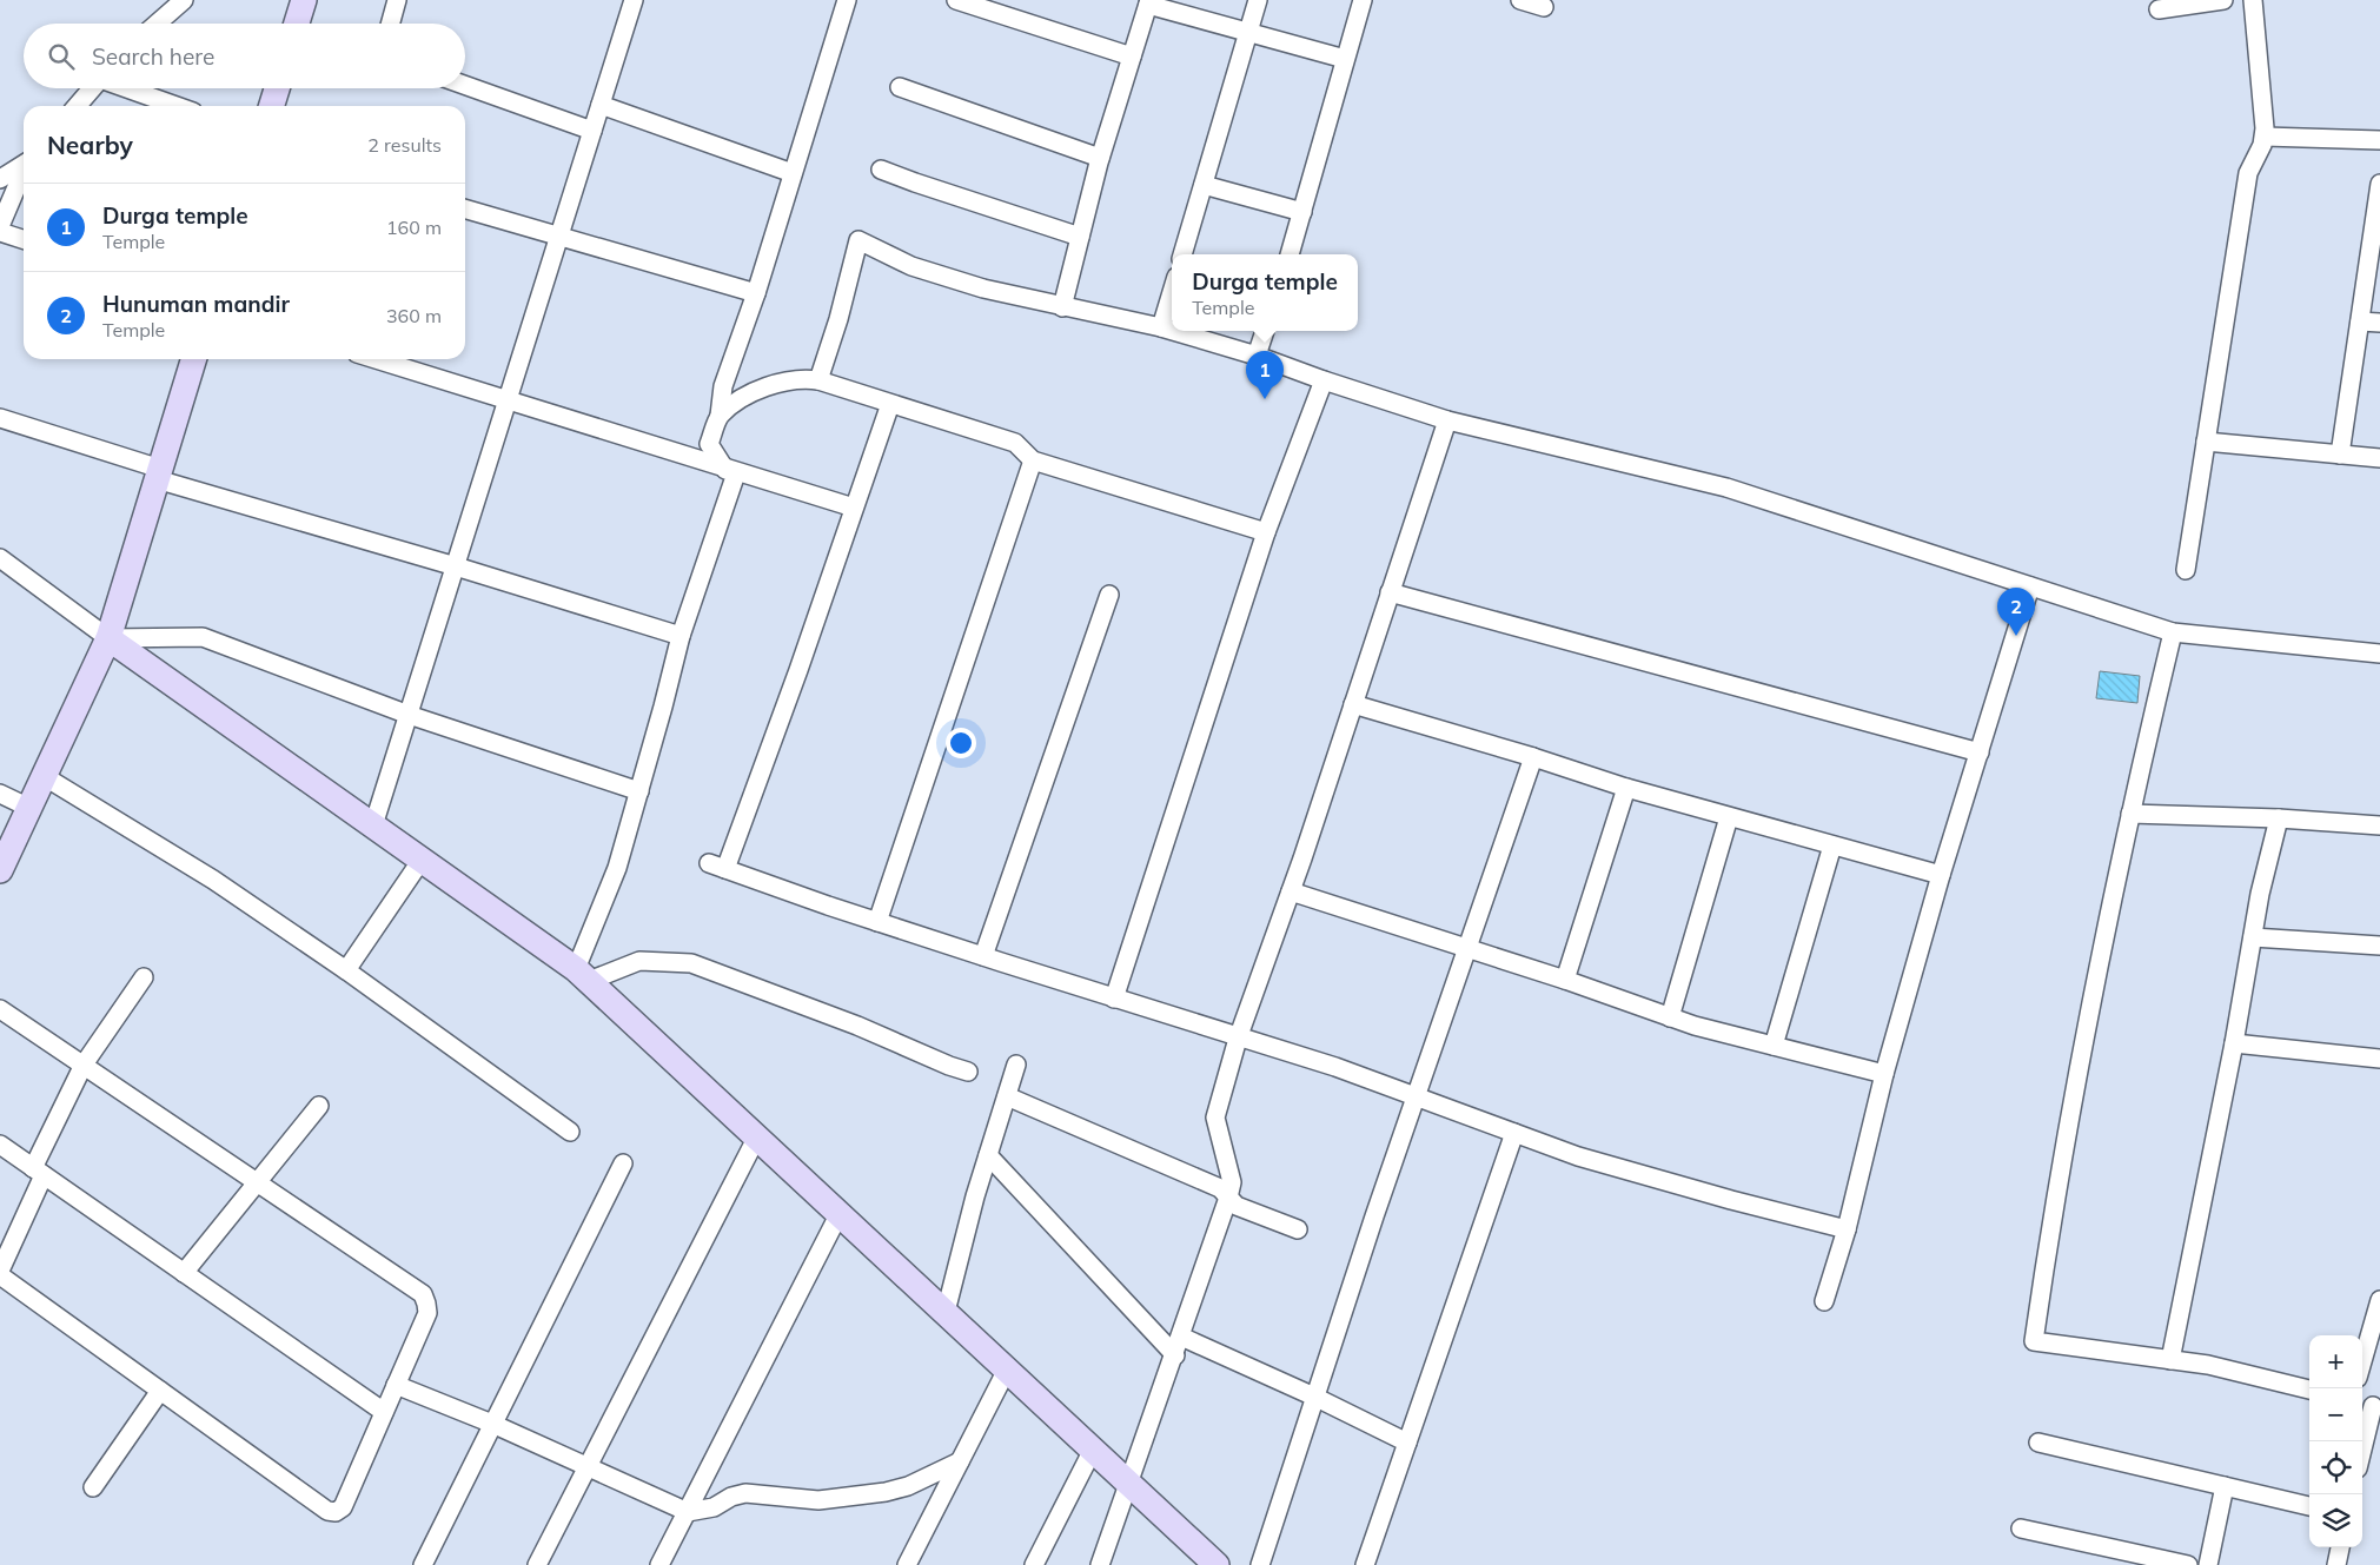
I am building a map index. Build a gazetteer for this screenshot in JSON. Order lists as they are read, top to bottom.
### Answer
{
  "page": {
    "search": "Search here",
    "heading": ["Nearby", "2 results"],
    "list": [
      {
        "mark": "1",
        "name": "Durga temple",
        "note": "Temple",
        "value": "160 m"
      },
      {
        "mark": "2",
        "name": "Hunuman mandir",
        "note": "Temple",
        "value": "360 m"
      }
    ],
    "popup": ["Durga temple", "Temple"],
    "pins": ["1", "2"],
    "map_buttons": ["+", "−"]
  }
}
